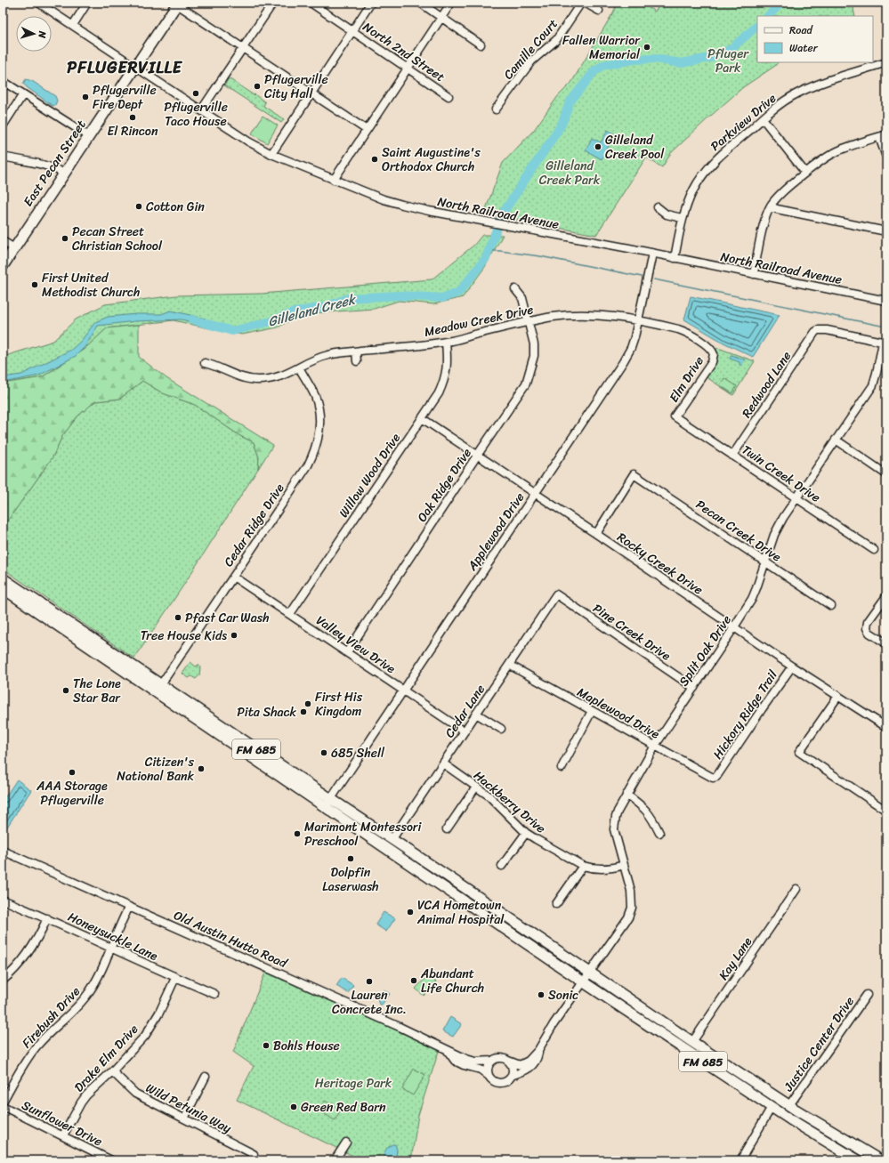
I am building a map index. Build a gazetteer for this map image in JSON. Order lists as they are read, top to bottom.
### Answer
{
  "streets": {
    "main road": ["East Pecan Street", "FM 685"],
    "street": [
      "Camille Court",
      "North 2nd Street",
      "Parkview Drive",
      "North Railroad Avenue",
      "Meadow Creek Drive",
      "Elm Drive",
      "Redwood Lane",
      "Twin Creek Drive",
      "Willow Wood Drive",
      "Oak Ridge Drive",
      "Cedar Ridge Drive",
      "Pecan Creek Drive",
      "Applewood Drive",
      "Rocky Creek Drive",
      "Pine Creek Drive",
      "Valley View Drive",
      "Split Oak Drive",
      "Cedar Lane",
      "Maplewood Drive",
      "Hickory Ridge Trail",
      "Hackberry Drive",
      "Honeysuckle Lane",
      "Old Austin Hutto Road",
      "Kay Lane",
      "Firebush Drive",
      "Justice Center Drive",
      "Drake Elm Drive",
      "Wild Petunia Way",
      "Sunflower Drive"
    ]
  },
  "crossings": [
    ["Parkview Drive", "North Railroad Avenue"],
    ["East Pecan Street", "North Railroad Avenue"],
    ["North Railroad Avenue", "Applewood Drive"],
    ["Meadow Creek Drive", "Elm Drive"],
    ["Meadow Creek Drive", "Willow Wood Drive"],
    ["Meadow Creek Drive", "Oak Ridge Drive"],
    ["Meadow Creek Drive", "Cedar Ridge Drive"],
    ["Meadow Creek Drive", "Applewood Drive"],
    ["Elm Drive", "Twin Creek Drive"],
    ["Redwood Lane", "Twin Creek Drive"],
    ["Redwood Lane", "Split Oak Drive"],
    ["Twin Creek Drive", "Split Oak Drive"],
    ["Willow Wood Drive", "Rocky Creek Drive"],
    ["Willow Wood Drive", "Valley View Drive"],
    ["Oak Ridge Drive", "Rocky Creek Drive"],
    ["Oak Ridge Drive", "Valley View Drive"],
    ["Cedar Ridge Drive", "Valley View Drive"],
    ["Cedar Ridge Drive", "FM 685"],
    ["Pecan Creek Drive", "Rocky Creek Drive"],
    ["Pecan Creek Drive", "Split Oak Drive"],
    ["Applewood Drive", "Rocky Creek Drive"],
    ["Applewood Drive", "Valley View Drive"],
    ["Applewood Drive", "FM 685"],
    ["Rocky Creek Drive", "Split Oak Drive"],
    ["Rocky Creek Drive", "Hickory Ridge Trail"],
    ["Pine Creek Drive", "Split Oak Drive"],
    ["Pine Creek Drive", "Cedar Lane"],
    ["Valley View Drive", "Cedar Lane"],
    ["Split Oak Drive", "Maplewood Drive"],
    ["Split Oak Drive", "FM 685"],
    ["Split Oak Drive", "Hackberry Drive"],
    ["Split Oak Drive", "Old Austin Hutto Road"],
    ["Cedar Lane", "Maplewood Drive"],
    ["Cedar Lane", "FM 685"],
    ["Cedar Lane", "Hackberry Drive"],
    ["Maplewood Drive", "Hickory Ridge Trail"],
    ["FM 685", "Old Austin Hutto Road"],
    ["FM 685", "Kay Lane"],
    ["FM 685", "Justice Center Drive"],
    ["Honeysuckle Lane", "Firebush Drive"],
    ["Honeysuckle Lane", "Drake Elm Drive"],
    ["Old Austin Hutto Road", "Firebush Drive"],
    ["Drake Elm Drive", "Wild Petunia Way"],
    ["Drake Elm Drive", "Sunflower Drive"]
  ],
  "districts": ["PFLUGERVILLE"],
  "water": ["Gilleland Creek"],
  "parks": ["Pfluger Park", "Gilleland Creek Park", "Heritage Park"],
  "places": [
    "Fallen Warrior Memorial",
    "Pflugerville City Hall",
    "Pflugerville Taco House",
    "Pflugerville Fire Dept",
    "El Rincon",
    "Gilleland Creek Pool",
    "Saint Augustine's Orthodox Church",
    "Cotton Gin",
    "Pecan Street Christian School",
    "First United Methodist Church",
    "Pfast Car Wash",
    "Tree House Kids",
    "The Lone Star Bar",
    "First His Kingdom",
    "Pita Shack",
    "685 Shell",
    "Citizen's National Bank",
    "AAA Storage Pflugerville",
    "Marimont Montessori Preschool",
    "Dolpfin Laserwash",
    "VCA Hometown Animal Hospital",
    "Abundant Life Church",
    "Lauren Concrete Inc.",
    "Sonic",
    "Bohls House",
    "Green Red Barn"
  ],
  "legend": ["Road", "Water"],
  "north": "right"
}
